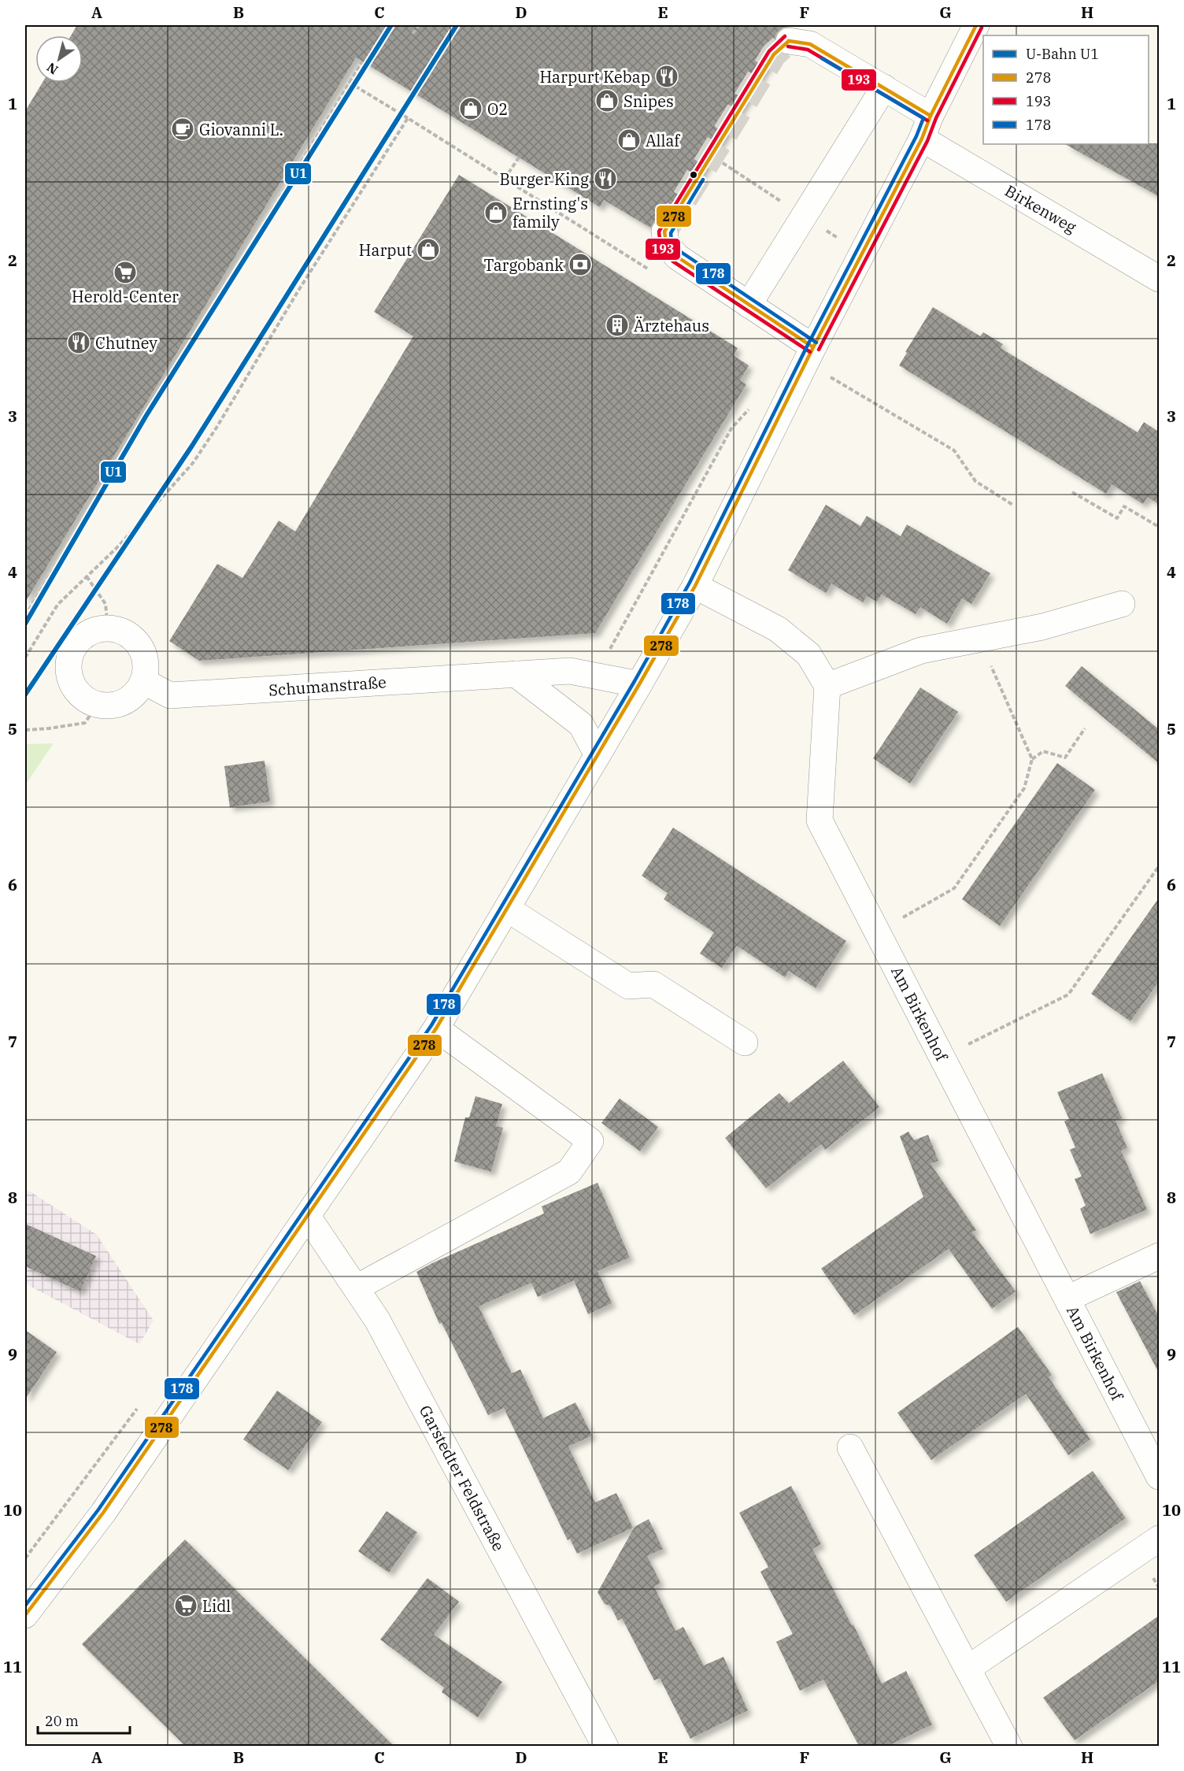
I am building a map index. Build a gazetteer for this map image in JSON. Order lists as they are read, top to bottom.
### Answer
{
  "streets": {
    "street": [
      "Birkenweg",
      "Schumanstraße",
      "Am Birkenhof",
      "Garstedter Feldstraße"
    ]
  },
  "places": {
    "restaurant": ["Harpurt Kebap", "Burger King", "Chutney"],
    "shop": [
      "Snipes",
      "O2",
      "Allaf",
      "Ernsting's family",
      "Harput"
    ],
    "cafe": ["Giovanni L."],
    "bank": ["Targobank"],
    "supermarket": ["Herold-Center", "Lidl"],
    "building": ["Ärztehaus"]
  },
  "lines": [
    "metro line U1",
    "transit line 278",
    "transit line 193",
    "transit line 178"
  ],
  "legend": [
    "U-Bahn U1",
    "278",
    "193",
    "178"
  ],
  "scale_bar": "20 m",
  "north": "bottom left",
  "grid": {
    "columns": [
      "A",
      "B",
      "C",
      "D",
      "E",
      "F",
      "G",
      "H"
    ],
    "rows": [
      "1",
      "2",
      "3",
      "4",
      "5",
      "6",
      "7",
      "8",
      "9",
      "10",
      "11"
    ]
  }
}
